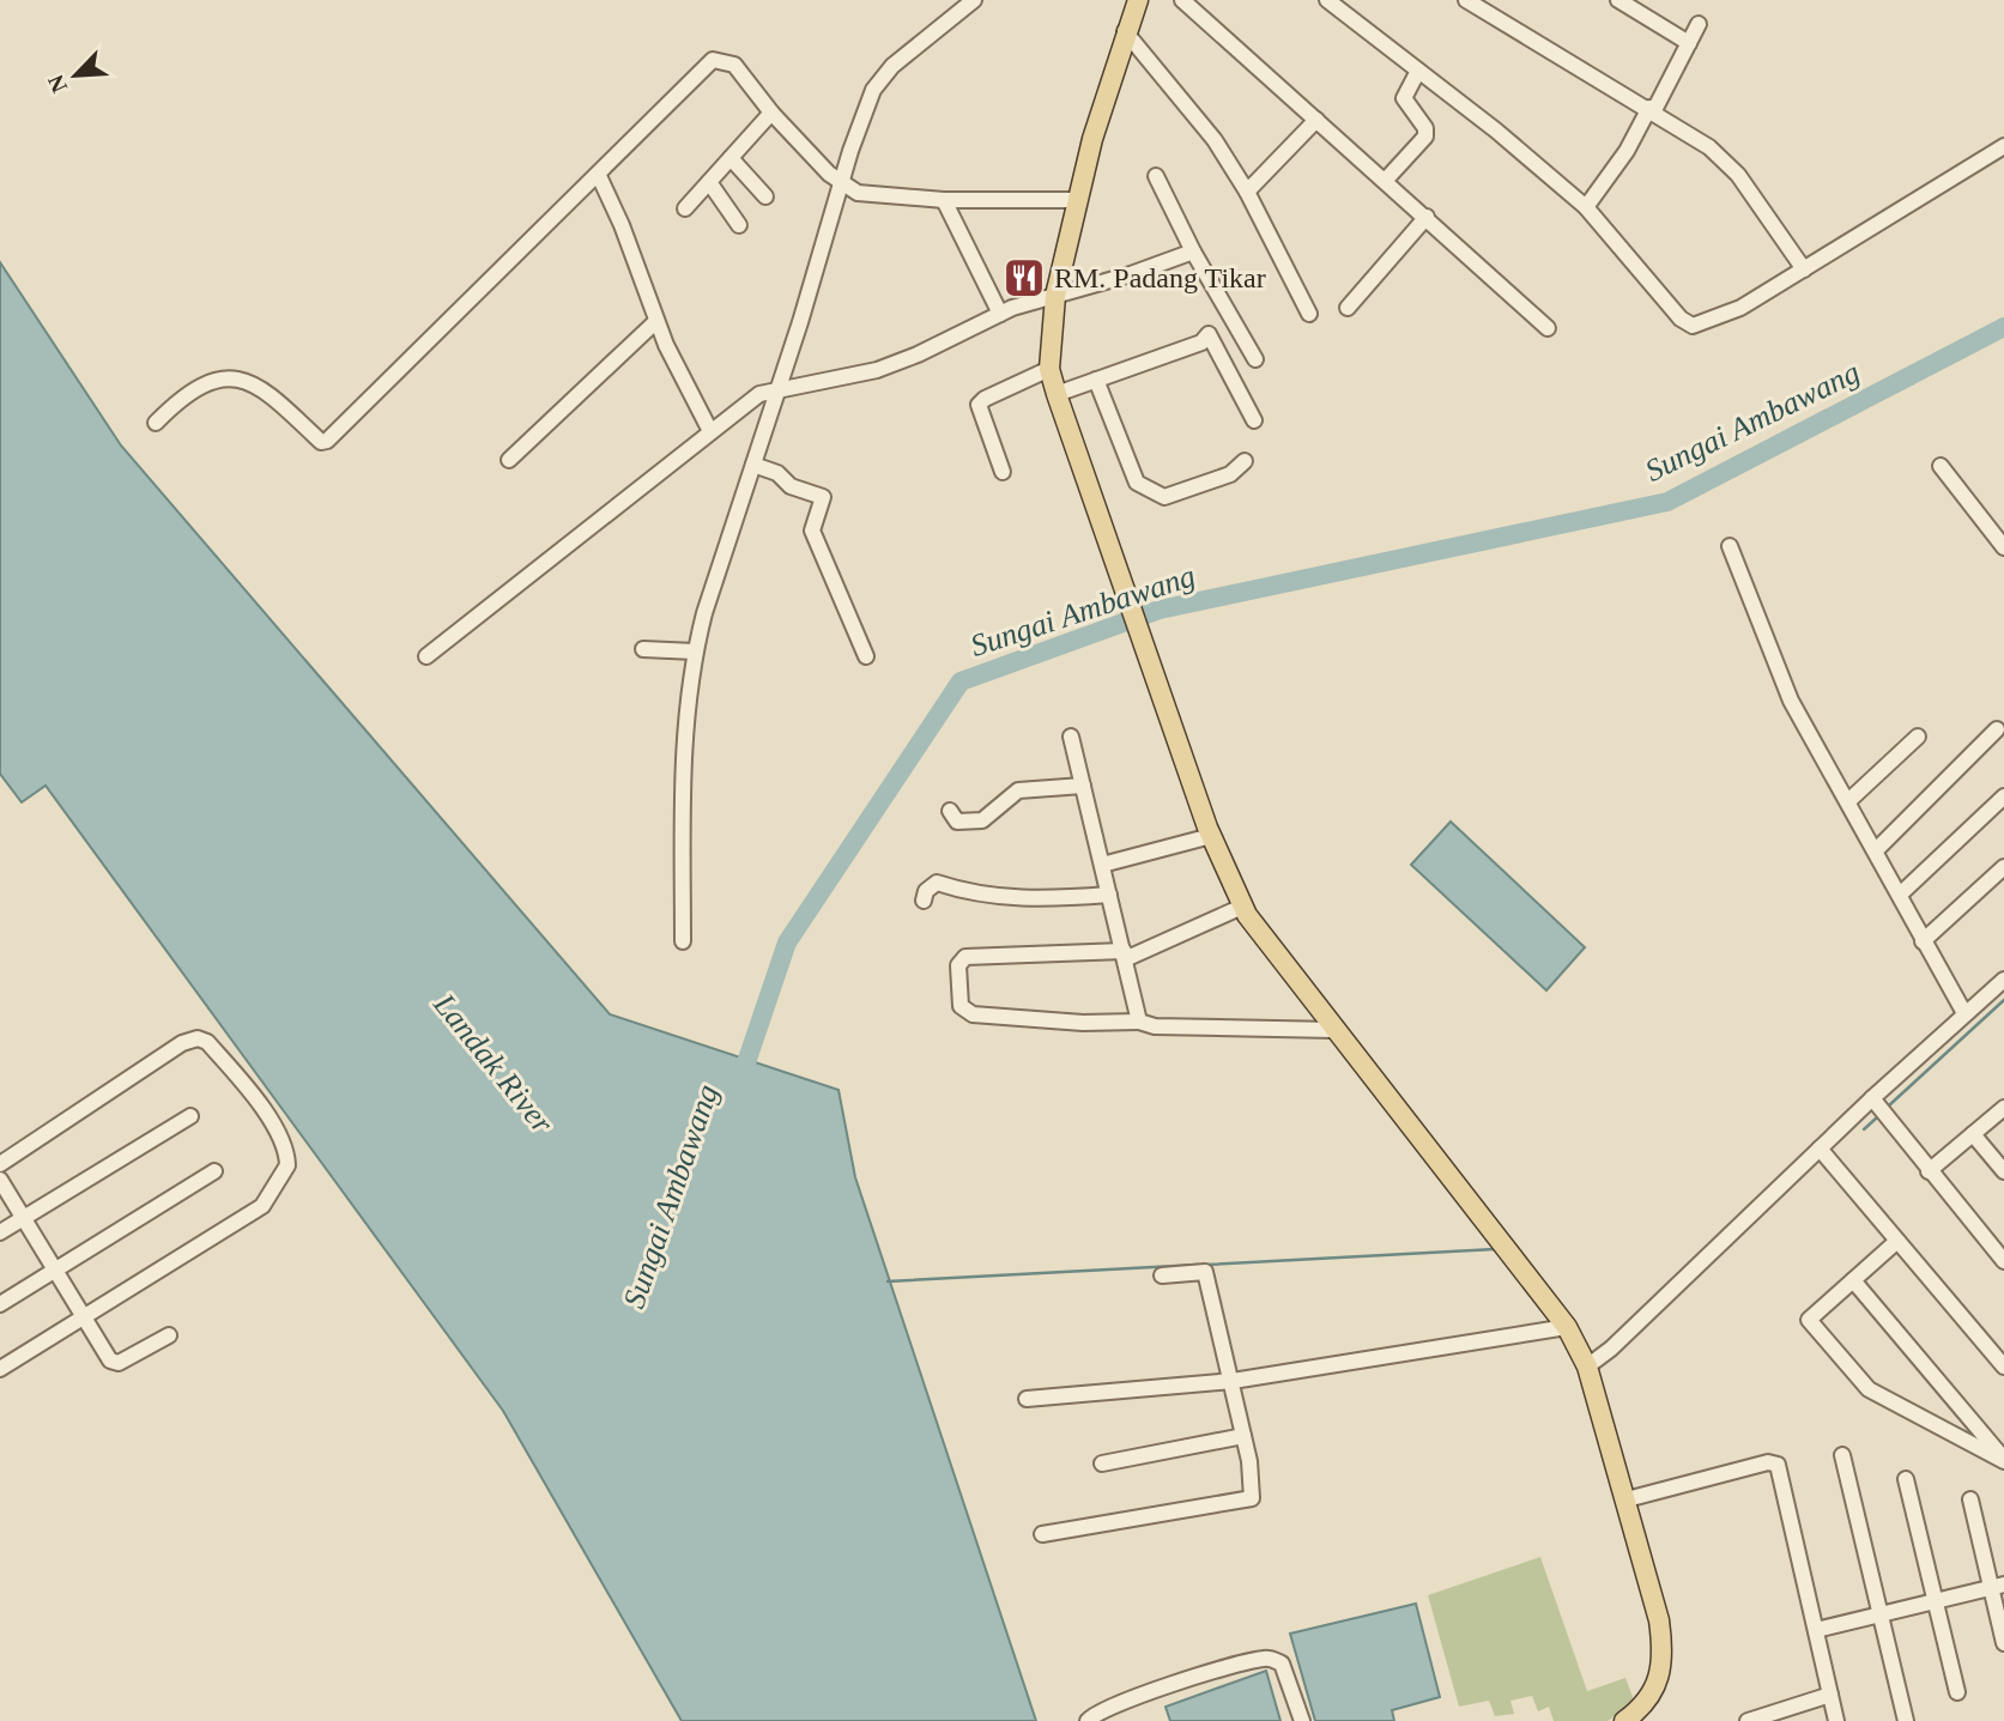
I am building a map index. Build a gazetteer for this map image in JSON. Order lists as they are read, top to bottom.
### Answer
{
  "water": ["Sungai Ambawang", "Landak River"],
  "places": {
    "restaurant": ["RM. Padang Tikar"]
  },
  "north": "bottom left"
}
